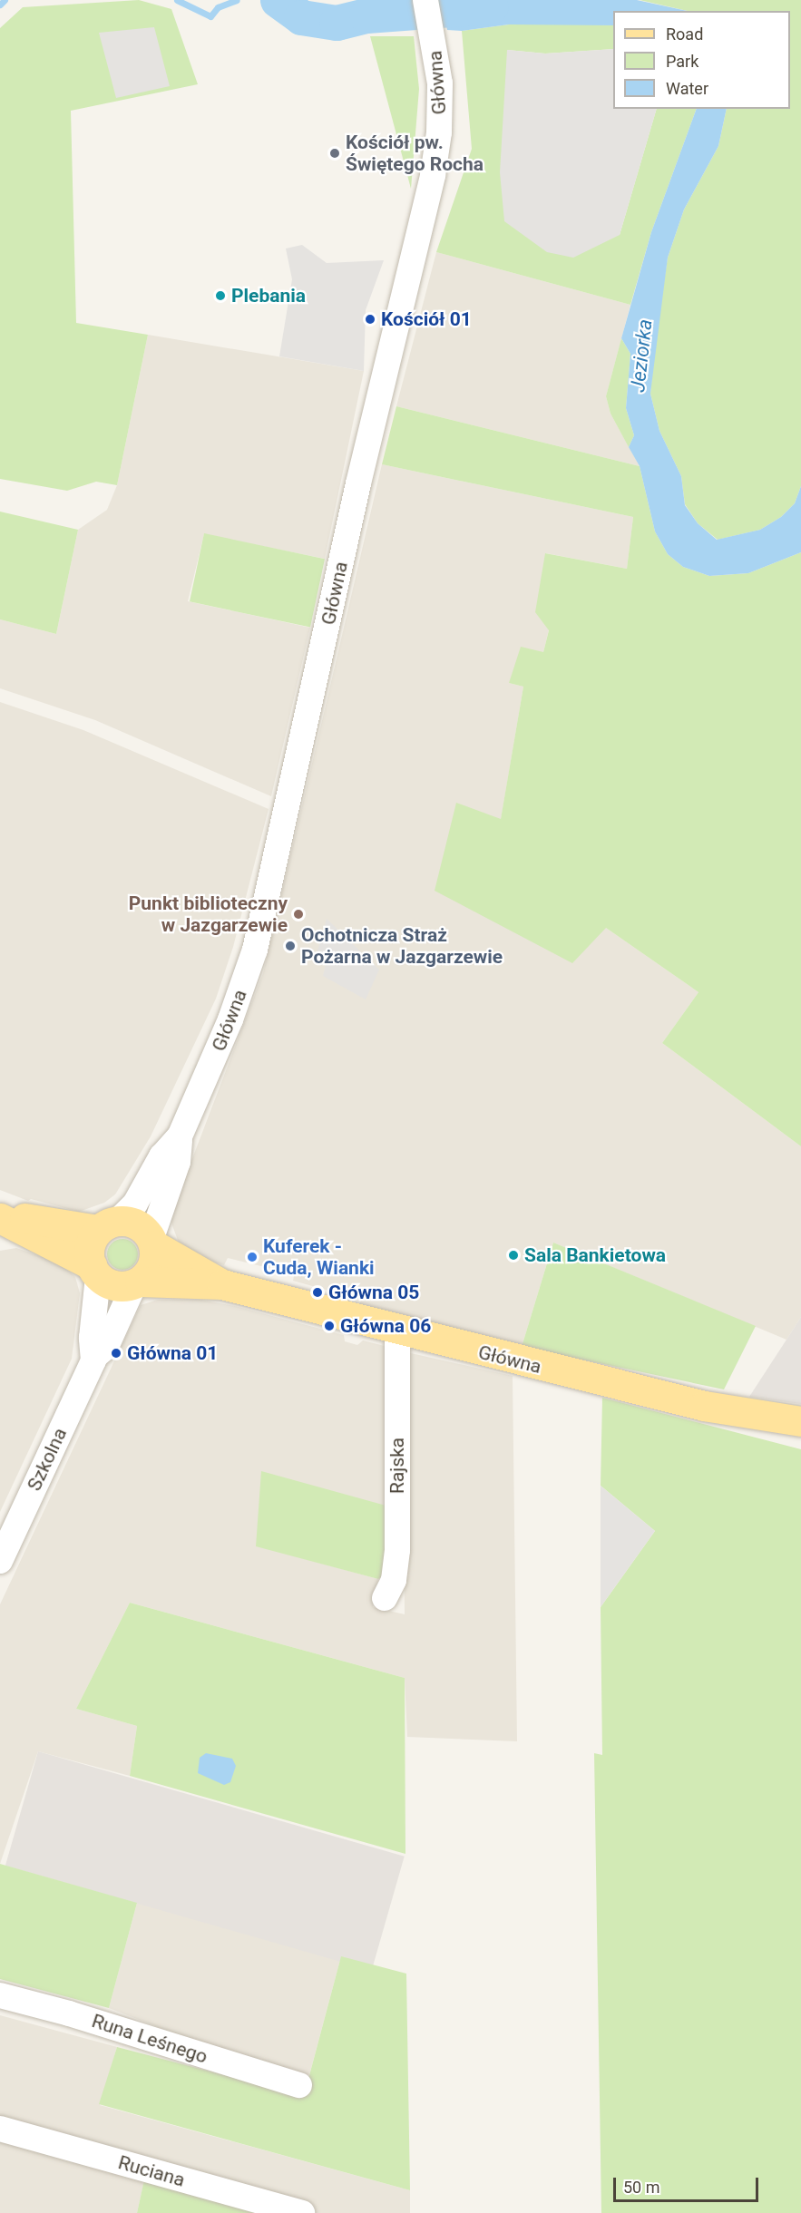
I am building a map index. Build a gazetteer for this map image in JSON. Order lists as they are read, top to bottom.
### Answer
{
  "streets": {
    "main road": ["Główna"],
    "street": [
      "Szkolna",
      "Rajska",
      "Runa Leśnego",
      "Ruciana"
    ]
  },
  "crossings": [
    ["Główna", "Szkolna"],
    ["Główna", "Rajska"]
  ],
  "water": ["Jeziorka"],
  "places": [
    "Kościół pw. Świętego Rocha",
    "Plebania",
    "Kościół 01",
    "Punkt biblioteczny w Jazgarzewie",
    "Ochotnicza Straż Pożarna w Jazgarzewie",
    "Sala Bankietowa",
    "Kuferek - Cuda, Wianki",
    "Główna 05",
    "Główna 06",
    "Główna 01"
  ],
  "legend": ["Road", "Park", "Water"],
  "scale_bar": "50 m"
}
